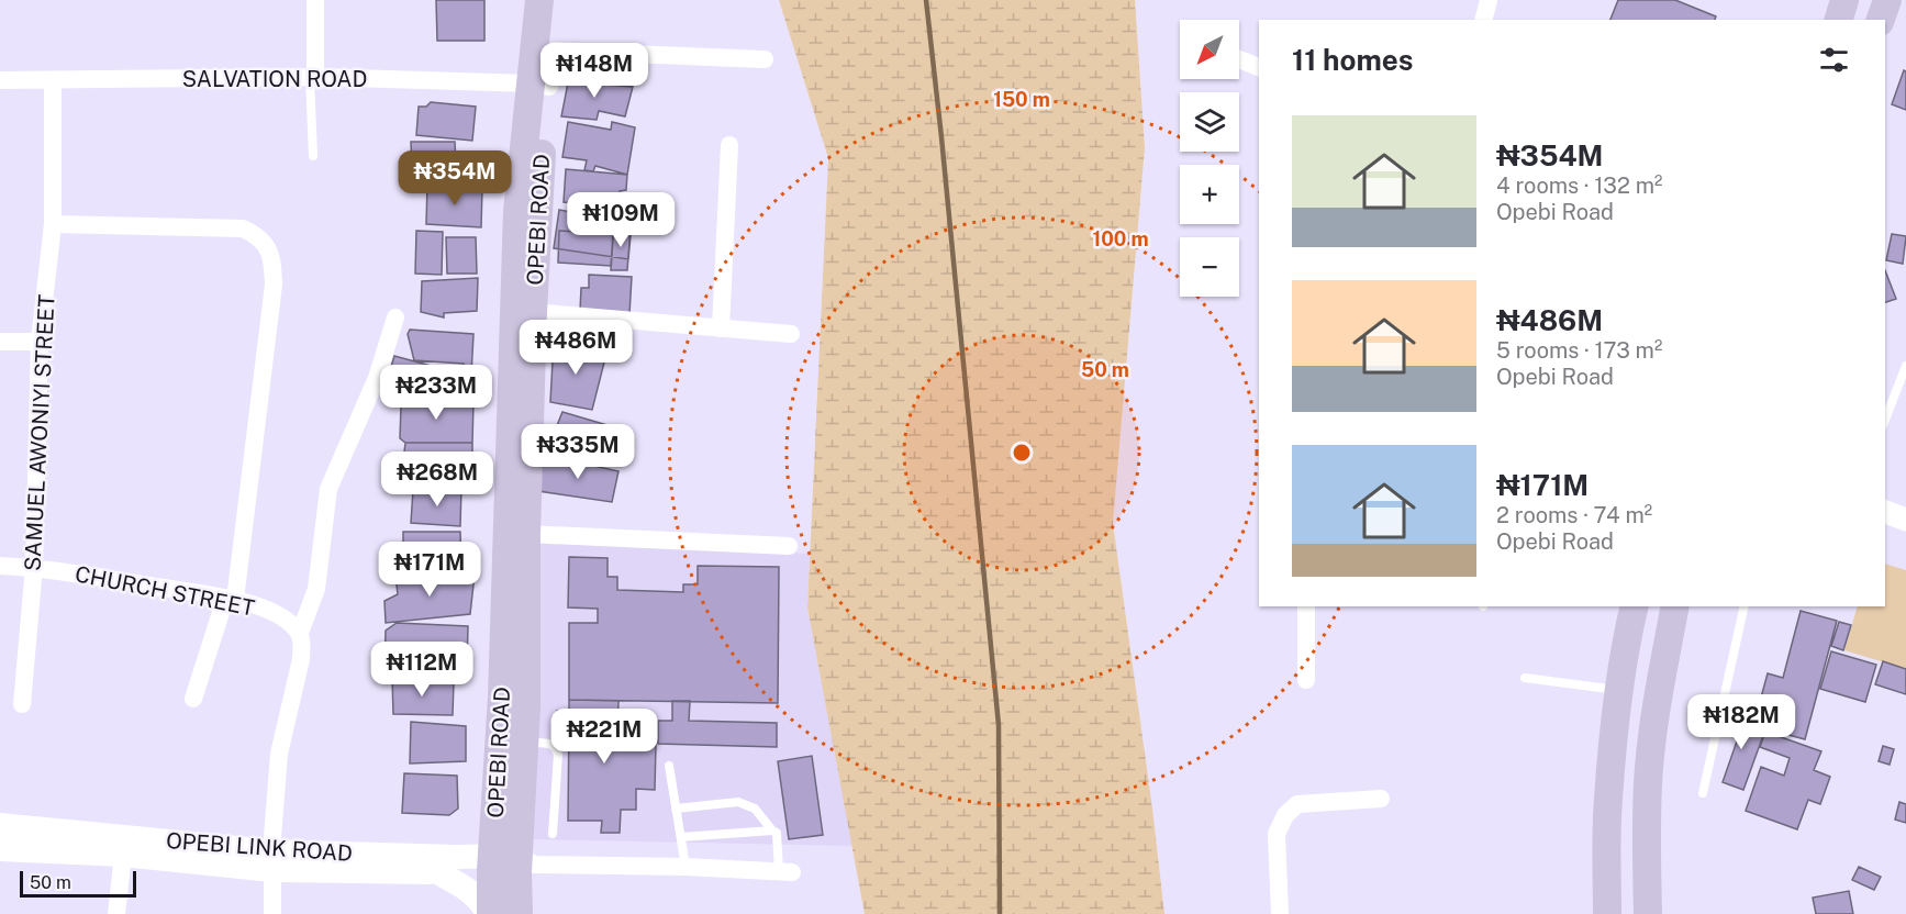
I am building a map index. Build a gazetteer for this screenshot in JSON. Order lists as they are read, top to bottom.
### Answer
{
  "streets": {
    "main road": ["OPEBI ROAD", "OPEBI LINK ROAD"],
    "street": ["SALVATION ROAD", "SAMUEL AWONIYI STREET", "CHURCH STREET"]
  },
  "crossings": [
    ["SALVATION ROAD", "OPEBI ROAD"],
    ["SALVATION ROAD", "SAMUEL AWONIYI STREET"],
    ["OPEBI ROAD", "OPEBI LINK ROAD"],
    ["SAMUEL AWONIYI STREET", "CHURCH STREET"]
  ],
  "scale_bar": "50 m",
  "north": "bottom left",
  "page": {
    "map_buttons": ["+", "−"],
    "heading": "11 homes",
    "price": [
      "₦148M",
      "₦354M",
      "₦109M",
      "₦486M",
      "₦233M",
      "₦335M",
      "₦268M",
      "₦171M",
      "₦112M",
      "₦182M",
      "₦221M"
    ],
    "list": [
      {
        "name": "₦354M",
        "note": "4 rooms · 132 m² · Opebi Road"
      },
      {
        "name": "₦486M",
        "note": "5 rooms · 173 m² · Opebi Road"
      },
      {
        "name": "₦171M",
        "note": "2 rooms · 74 m² · Opebi Road"
      }
    ],
    "scale": "50 m"
  },
  "rings": ["150 m", "100 m", "50 m"]
}
